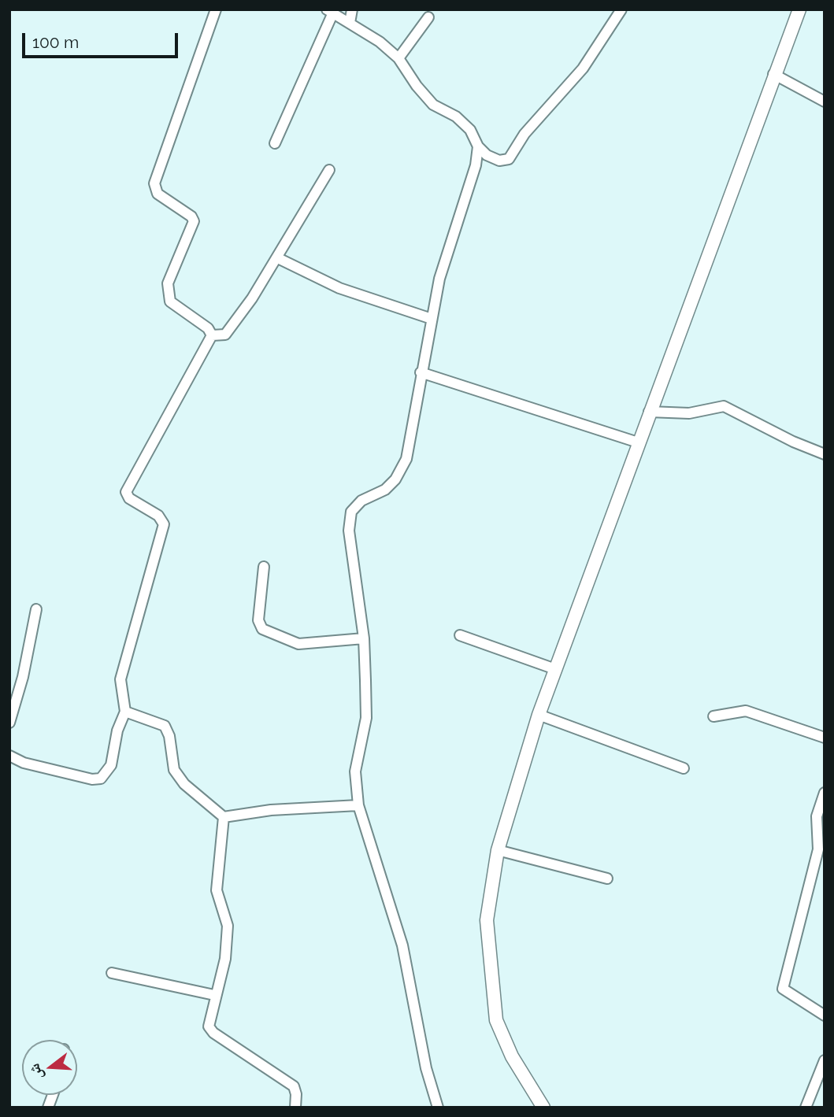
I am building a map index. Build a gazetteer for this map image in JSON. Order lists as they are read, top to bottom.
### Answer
{
  "scale_bar": "100 m",
  "north": "left"
}
